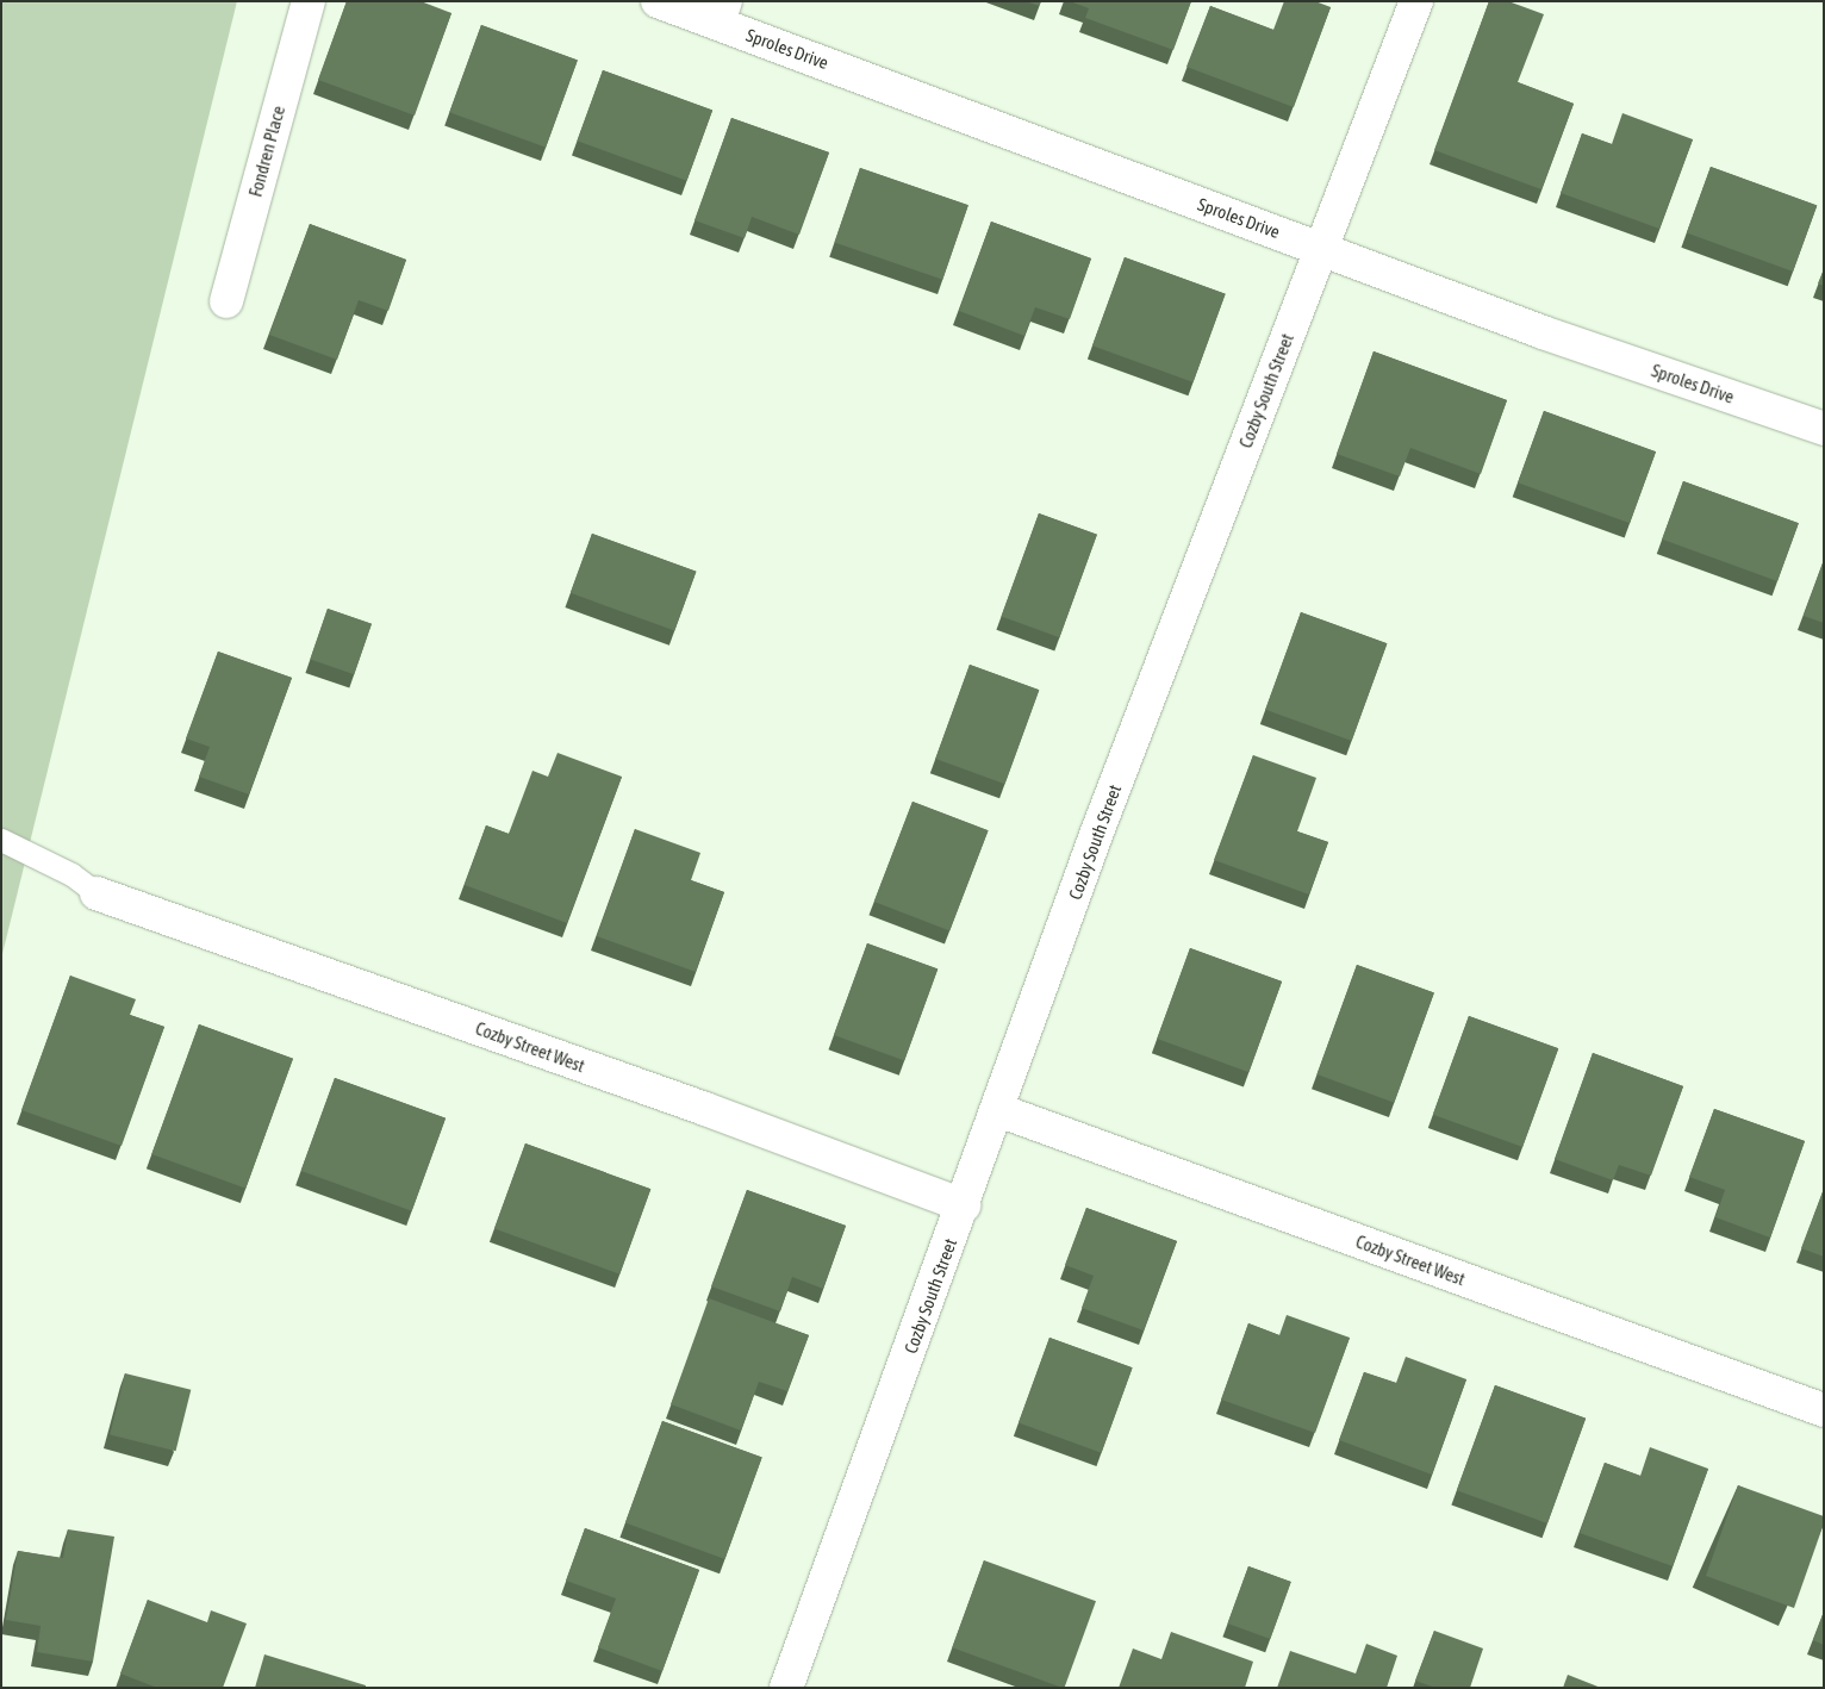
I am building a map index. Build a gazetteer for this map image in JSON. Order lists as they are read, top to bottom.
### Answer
{
  "streets": {
    "street": [
      "Sproles Drive",
      "Fondren Place",
      "Cozby South Street",
      "Cozby Street West"
    ]
  },
  "crossings": [
    ["Sproles Drive", "Cozby South Street"],
    ["Cozby South Street", "Cozby Street West"]
  ]
}
